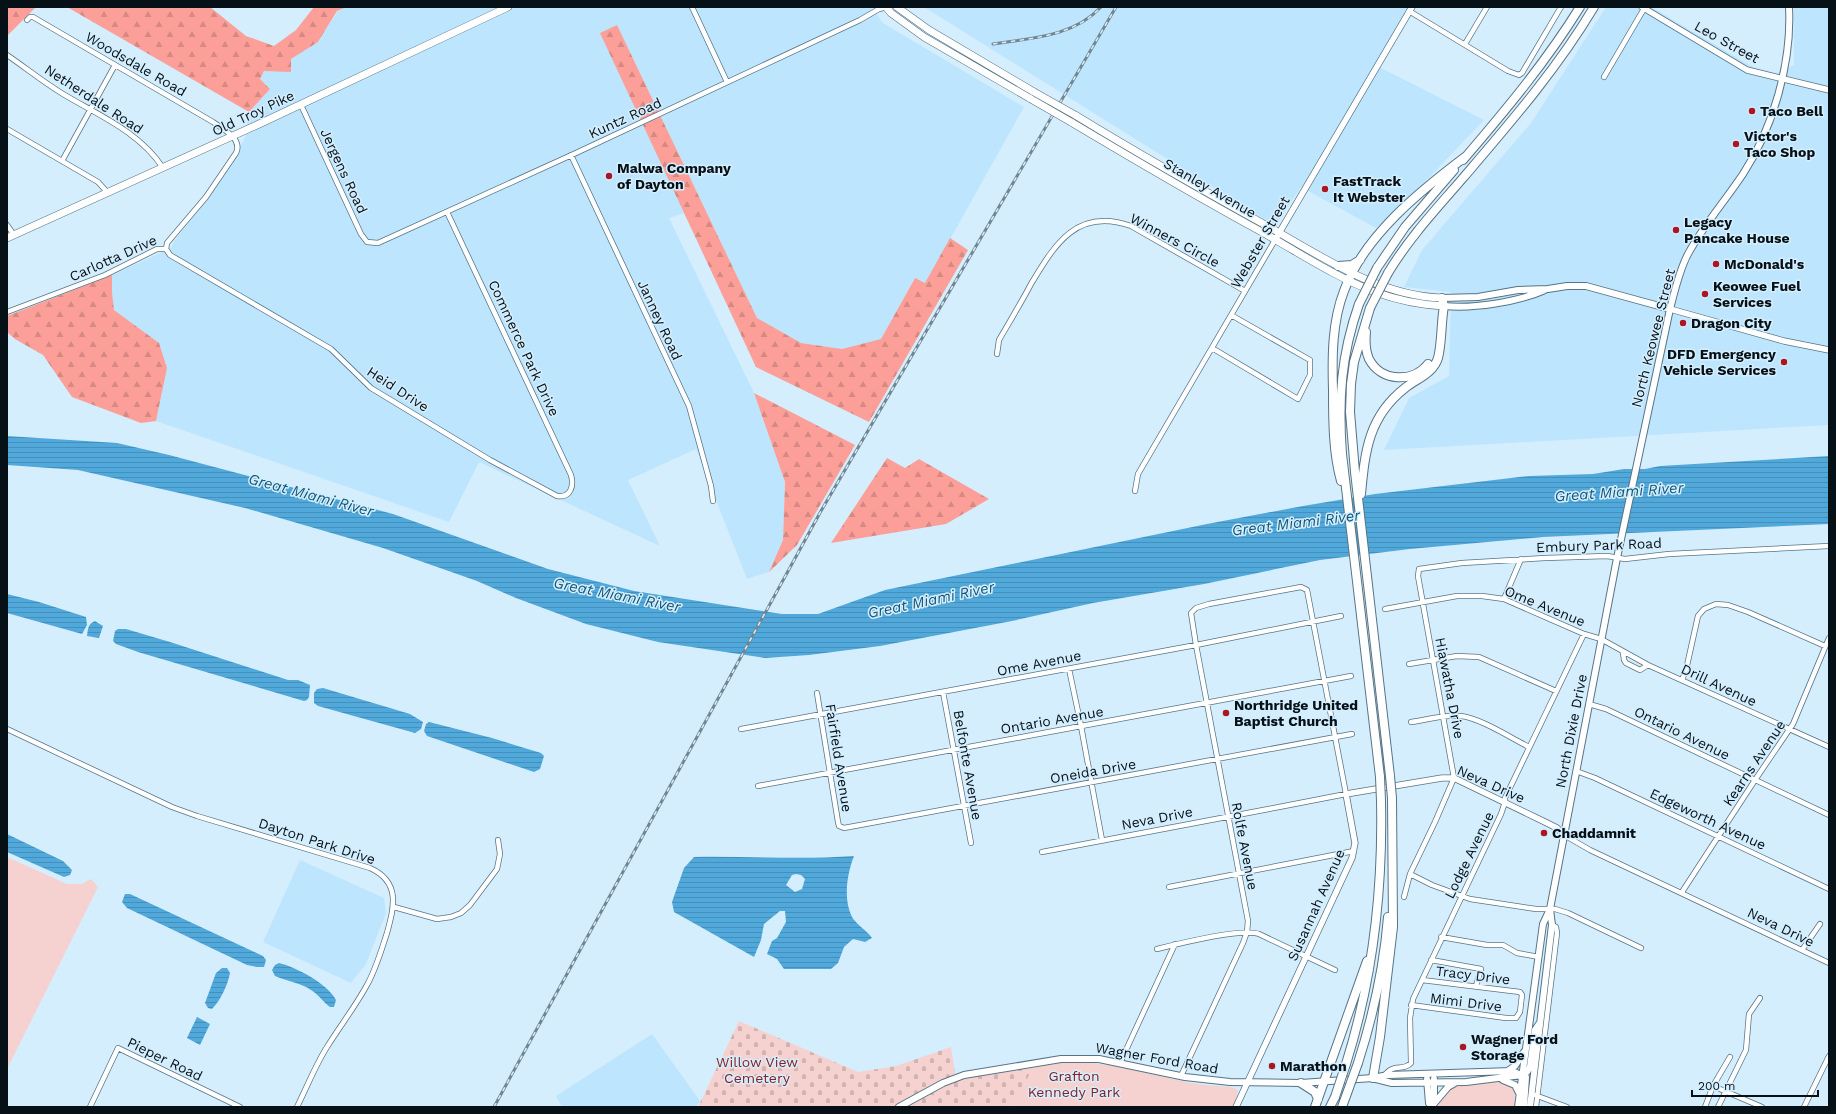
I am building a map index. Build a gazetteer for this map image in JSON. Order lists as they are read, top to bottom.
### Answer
{
  "streets": {
    "main road": [
      "Old Troy Pike",
      "Stanley Avenue",
      "North Keowee Street",
      "North Dixie Drive",
      "Wagner Ford Road"
    ],
    "street": [
      "Leo Street",
      "Woodsdale Road",
      "Netherdale Road",
      "Kuntz Road",
      "Jergens Road",
      "Winners Circle",
      "Webster Street",
      "Carlotta Drive",
      "Janney Road",
      "Commerce Park Drive",
      "Heid Drive",
      "Embury Park Road",
      "Ome Avenue",
      "Drill Avenue",
      "Hiawatha Drive",
      "Ontario Avenue",
      "Fairfield Avenue",
      "Kearns Avenue",
      "Belfonte Avenue",
      "Oneida Drive",
      "Neva Drive",
      "Edgeworth Avenue",
      "Dayton Park Drive",
      "Rolfe Avenue",
      "Lodge Avenue",
      "Susannah Avenue",
      "Tracy Drive",
      "Mimi Drive",
      "Pieper Road"
    ]
  },
  "crossings": [
    ["Leo Street", "North Keowee Street"],
    ["Woodsdale Road", "Old Troy Pike"],
    ["Woodsdale Road", "Carlotta Drive"],
    ["Netherdale Road", "Old Troy Pike"],
    ["Old Troy Pike", "Jergens Road"],
    ["Old Troy Pike", "Carlotta Drive"],
    ["Kuntz Road", "Jergens Road"],
    ["Kuntz Road", "Stanley Avenue"],
    ["Kuntz Road", "Janney Road"],
    ["Kuntz Road", "Commerce Park Drive"],
    ["Stanley Avenue", "Webster Street"],
    ["Stanley Avenue", "North Keowee Street"],
    ["Winners Circle", "Webster Street"],
    ["Carlotta Drive", "Heid Drive"],
    ["North Keowee Street", "Embury Park Road"],
    ["North Keowee Street", "North Dixie Drive"],
    ["Commerce Park Drive", "Heid Drive"],
    ["Embury Park Road", "Hiawatha Drive"],
    ["Embury Park Road", "North Dixie Drive"],
    ["Ome Avenue", "Drill Avenue"],
    ["Ome Avenue", "Hiawatha Drive"],
    ["Ome Avenue", "North Dixie Drive"],
    ["Ome Avenue", "Fairfield Avenue"],
    ["Ome Avenue", "Belfonte Avenue"],
    ["Ome Avenue", "Rolfe Avenue"],
    ["Ome Avenue", "Lodge Avenue"],
    ["Ome Avenue", "Susannah Avenue"],
    ["Drill Avenue", "North Dixie Drive"],
    ["Drill Avenue", "Kearns Avenue"],
    ["Hiawatha Drive", "Neva Drive"],
    ["Ontario Avenue", "North Dixie Drive"],
    ["Ontario Avenue", "Fairfield Avenue"],
    ["Ontario Avenue", "Kearns Avenue"],
    ["Ontario Avenue", "Belfonte Avenue"],
    ["Ontario Avenue", "Rolfe Avenue"],
    ["Ontario Avenue", "Susannah Avenue"],
    ["North Dixie Drive", "Neva Drive"],
    ["North Dixie Drive", "Edgeworth Avenue"],
    ["North Dixie Drive", "Wagner Ford Road"],
    ["Fairfield Avenue", "Oneida Drive"],
    ["Kearns Avenue", "Neva Drive"],
    ["Kearns Avenue", "Edgeworth Avenue"],
    ["Belfonte Avenue", "Oneida Drive"],
    ["Oneida Drive", "Rolfe Avenue"],
    ["Oneida Drive", "Susannah Avenue"],
    ["Neva Drive", "Rolfe Avenue"],
    ["Neva Drive", "Lodge Avenue"],
    ["Neva Drive", "Susannah Avenue"],
    ["Rolfe Avenue", "Susannah Avenue"],
    ["Rolfe Avenue", "Wagner Ford Road"],
    ["Lodge Avenue", "Tracy Drive"],
    ["Lodge Avenue", "Mimi Drive"],
    ["Lodge Avenue", "Wagner Ford Road"],
    ["Susannah Avenue", "Wagner Ford Road"],
    ["Tracy Drive", "Mimi Drive"]
  ],
  "water": ["Great Miami River"],
  "parks": ["Willow View Cemetery", "Grafton Kennedy Park"],
  "places": [
    "Taco Bell",
    "Victor's Taco Shop",
    "Malwa Company of Dayton",
    "FastTrack It Webster",
    "Legacy Pancake House",
    "McDonald's",
    "Keowee Fuel Services",
    "Dragon City",
    "DFD Emergency Vehicle Services",
    "Northridge United Baptist Church",
    "Chaddamnit",
    "Wagner Ford Storage",
    "Marathon"
  ],
  "scale_bar": "200 m"
}
